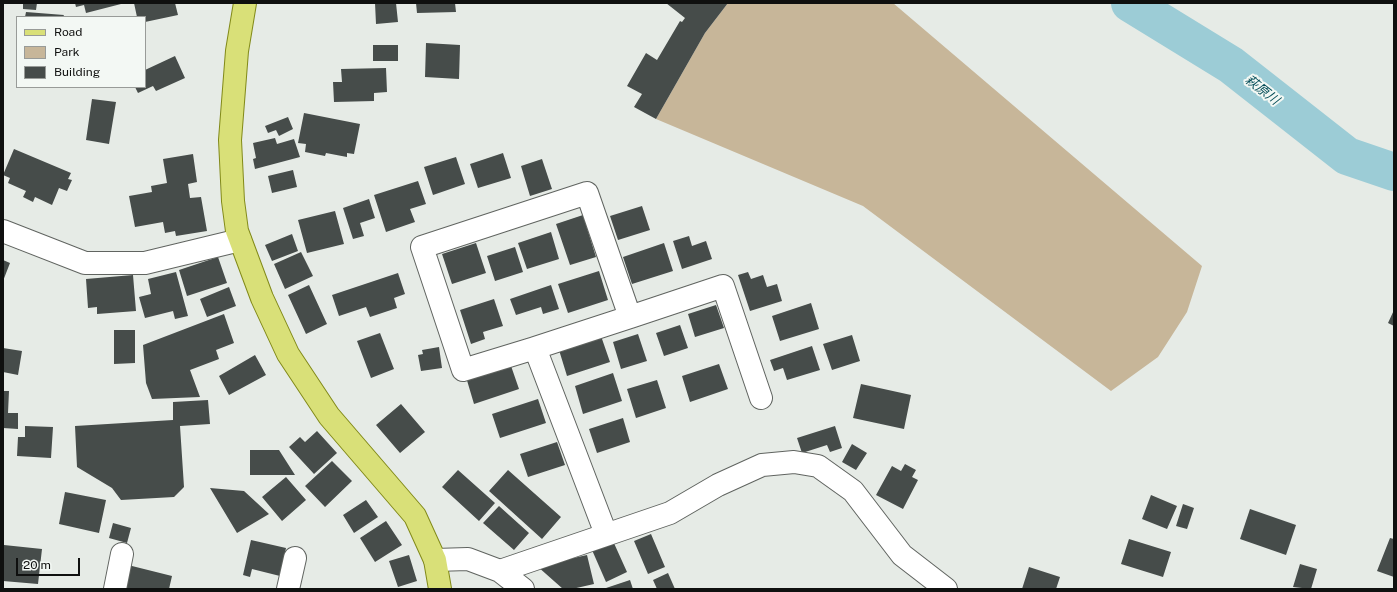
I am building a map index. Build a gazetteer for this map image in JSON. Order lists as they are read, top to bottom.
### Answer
{
  "water": ["萩原川"],
  "legend": ["Road", "Park", "Building"],
  "scale_bar": "20 m"
}
